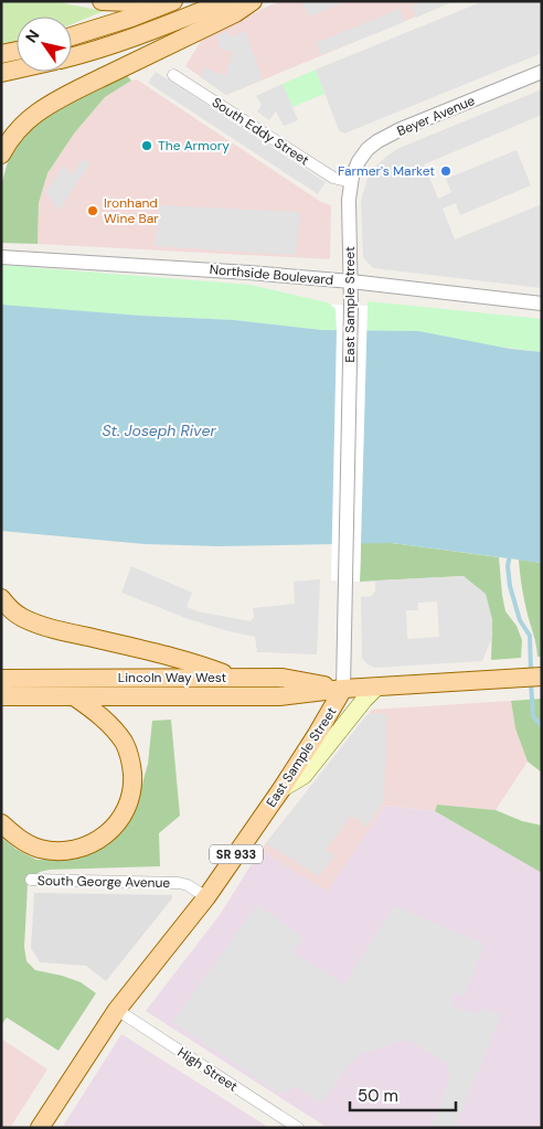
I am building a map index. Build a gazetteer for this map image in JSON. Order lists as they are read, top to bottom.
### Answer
{
  "streets": {
    "main road": ["East Sample Street", "Lincoln Way West", "SR 933"],
    "street": [
      "Beyer Avenue",
      "South Eddy Street",
      "Northside Boulevard",
      "South George Avenue",
      "High Street"
    ]
  },
  "crossings": [
    ["Beyer Avenue", "South Eddy Street"],
    ["Beyer Avenue", "East Sample Street"],
    ["South Eddy Street", "East Sample Street"],
    ["Northside Boulevard", "East Sample Street"],
    ["East Sample Street", "Lincoln Way West"],
    ["East Sample Street", "South George Avenue"],
    ["East Sample Street", "High Street"]
  ],
  "water": ["St. Joseph River"],
  "places": ["The Armory", "Farmer's Market", "Ironhand Wine Bar"],
  "scale_bar": "50 m",
  "north": "top left"
}
